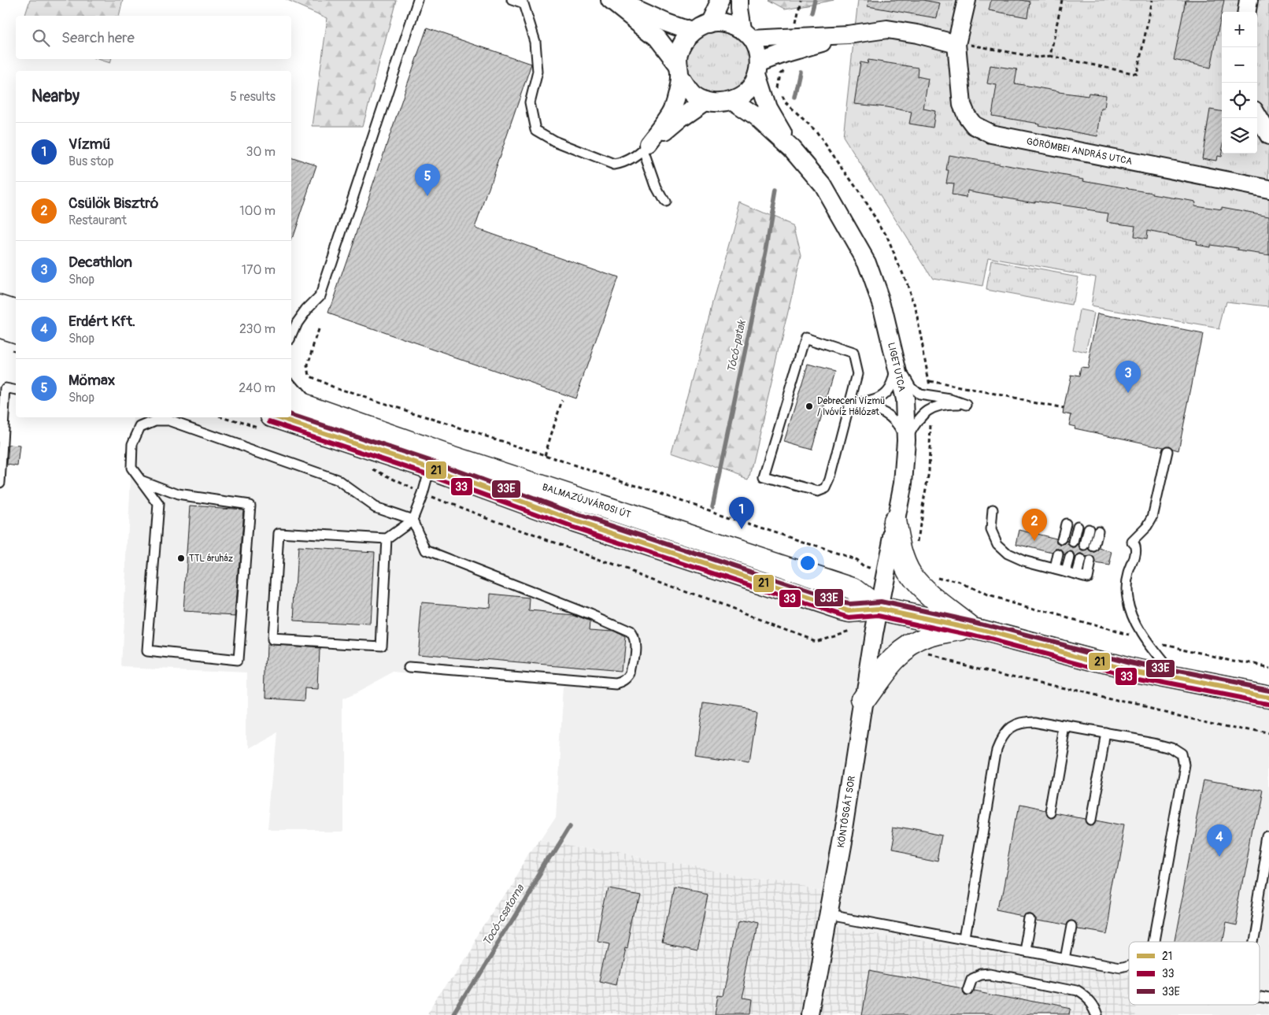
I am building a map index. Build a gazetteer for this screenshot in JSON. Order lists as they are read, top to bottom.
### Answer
{
  "streets": {
    "main road": ["BALMAZÚJVÁROSI ÚT"],
    "street": ["GÖRÖMBEI ANDRÁS UTCA", "LIGET UTCA", "KÖNTÖSGÁT SOR"]
  },
  "crossings": [
    ["LIGET UTCA", "BALMAZÚJVÁROSI ÚT"],
    ["LIGET UTCA", "KÖNTÖSGÁT SOR"],
    ["BALMAZÚJVÁROSI ÚT", "KÖNTÖSGÁT SOR"]
  ],
  "water": ["Tócó-patak", "Tocó-csatorna"],
  "places": ["Debreceni Vízmű / Ivóvíz Hálózat", "TTL áruház"],
  "lines": ["transit line 33E", "transit line 21", "transit line 33"],
  "legend": ["21", "33", "33E"],
  "page": {
    "map_buttons": ["+", "−"],
    "search": "Search here",
    "heading": ["Nearby", "5 results"],
    "list": [
      {
        "mark": "1",
        "name": "Vízmű",
        "note": "Bus stop",
        "value": "30 m"
      },
      {
        "mark": "2",
        "name": "Csülök Bisztró",
        "note": "Restaurant",
        "value": "100 m"
      },
      {
        "mark": "3",
        "name": "Decathlon",
        "note": "Shop",
        "value": "170 m"
      },
      {
        "mark": "4",
        "name": "Erdért Kft.",
        "note": "Shop",
        "value": "230 m"
      },
      {
        "mark": "5",
        "name": "Mömax",
        "note": "Shop",
        "value": "240 m"
      }
    ],
    "pins": [
      "5",
      "3",
      "1",
      "2",
      "4"
    ]
  }
}
